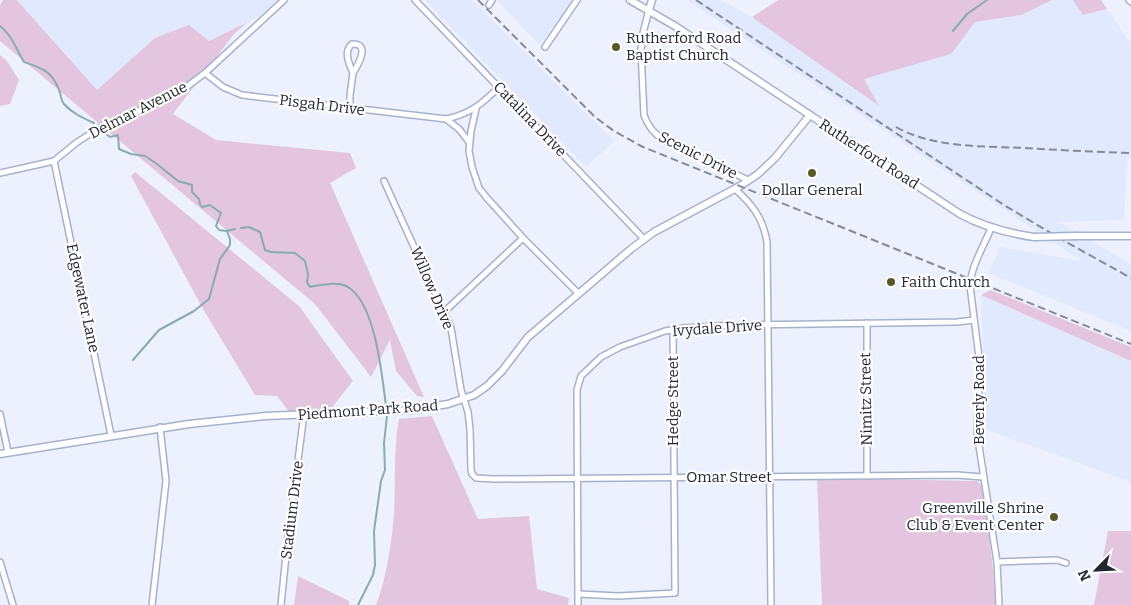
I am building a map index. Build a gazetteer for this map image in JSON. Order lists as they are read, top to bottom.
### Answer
{
  "streets": {
    "street": [
      "Pisgah Drive",
      "Delmar Avenue",
      "Catalina Drive",
      "Rutherford Road",
      "Scenic Drive",
      "Willow Drive",
      "Edgewater Lane",
      "Ivydale Drive",
      "Nimitz Street",
      "Beverly Road",
      "Hedge Street",
      "Piedmont Park Road",
      "Omar Street",
      "Stadium Drive"
    ]
  },
  "crossings": [
    ["Pisgah Drive", "Delmar Avenue"],
    ["Pisgah Drive", "Catalina Drive"],
    ["Delmar Avenue", "Edgewater Lane"],
    ["Catalina Drive", "Piedmont Park Road"],
    ["Rutherford Road", "Scenic Drive"],
    ["Rutherford Road", "Beverly Road"],
    ["Rutherford Road", "Piedmont Park Road"],
    ["Scenic Drive", "Piedmont Park Road"],
    ["Willow Drive", "Piedmont Park Road"],
    ["Willow Drive", "Omar Street"],
    ["Edgewater Lane", "Piedmont Park Road"],
    ["Ivydale Drive", "Nimitz Street"],
    ["Ivydale Drive", "Beverly Road"],
    ["Ivydale Drive", "Hedge Street"],
    ["Ivydale Drive", "Omar Street"],
    ["Nimitz Street", "Omar Street"],
    ["Beverly Road", "Omar Street"],
    ["Hedge Street", "Omar Street"],
    ["Piedmont Park Road", "Stadium Drive"]
  ],
  "places": [
    "Rutherford Road Baptist Church",
    "Dollar General",
    "Faith Church",
    "Greenville Shrine Club & Event Center"
  ],
  "north": "bottom left"
}
